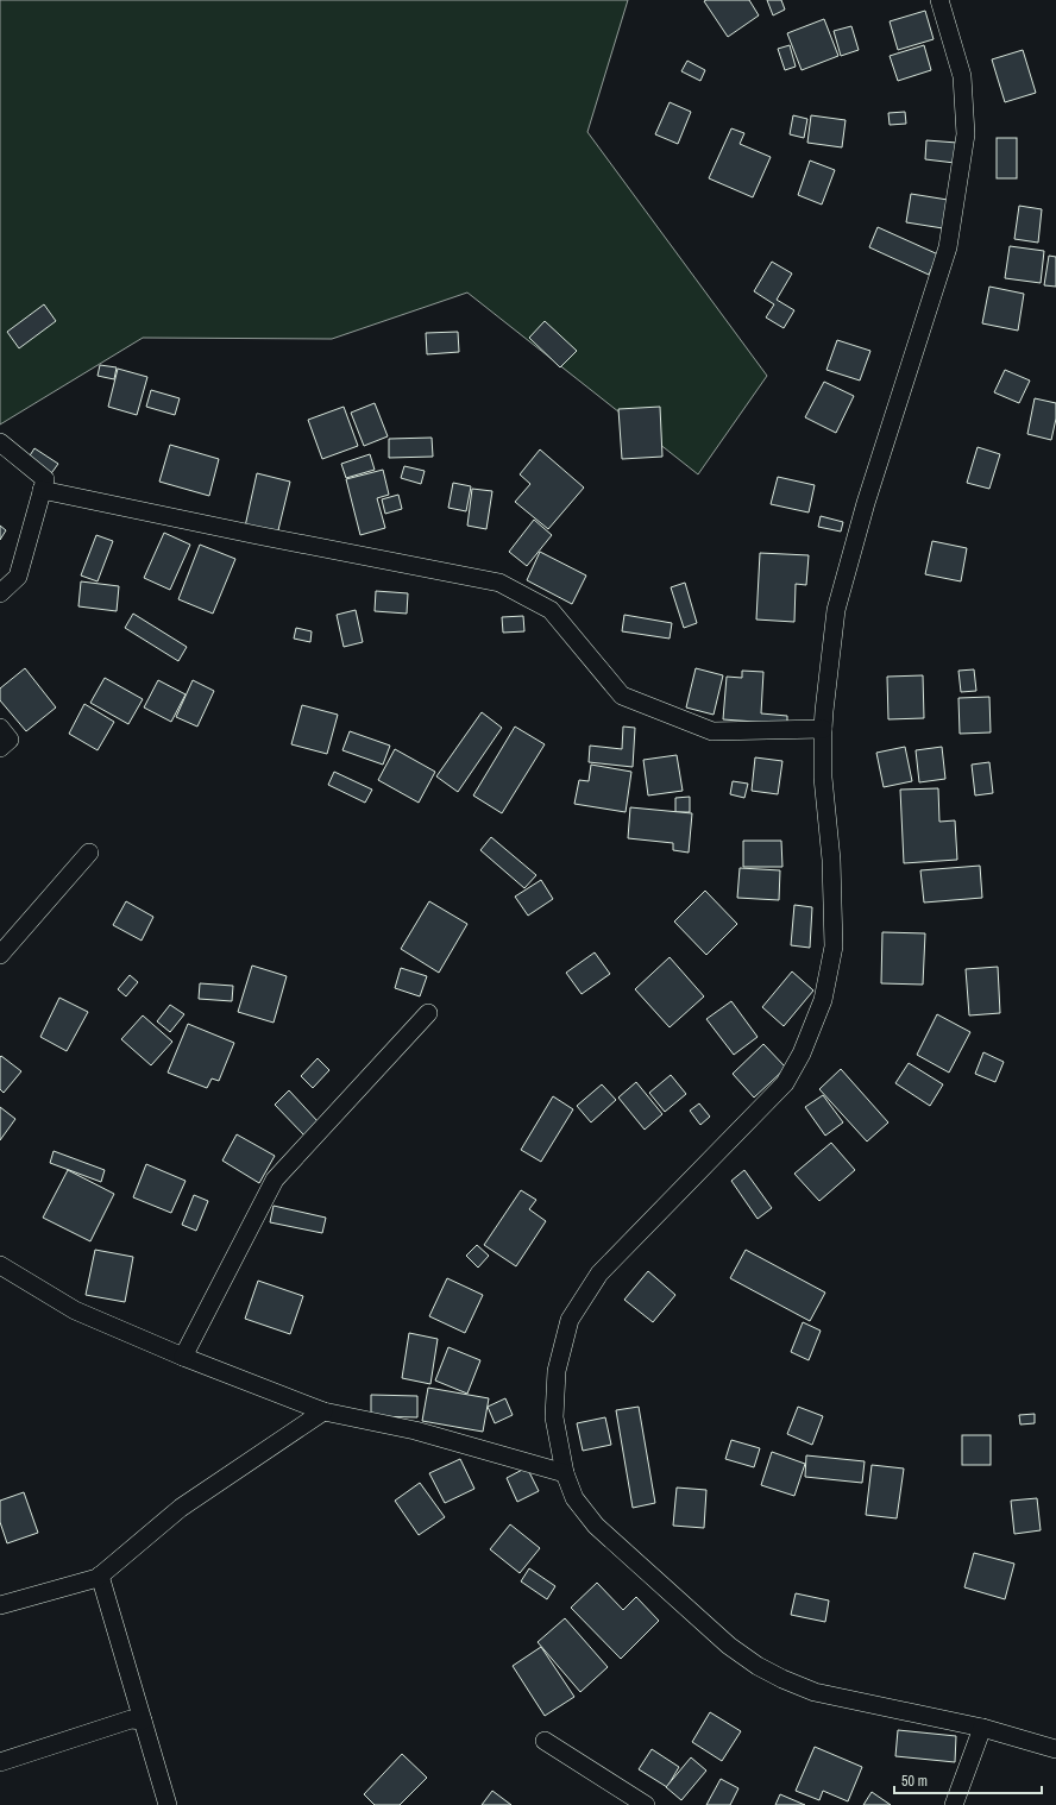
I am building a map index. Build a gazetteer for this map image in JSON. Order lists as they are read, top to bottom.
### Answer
{
  "scale_bar": "50 m"
}
